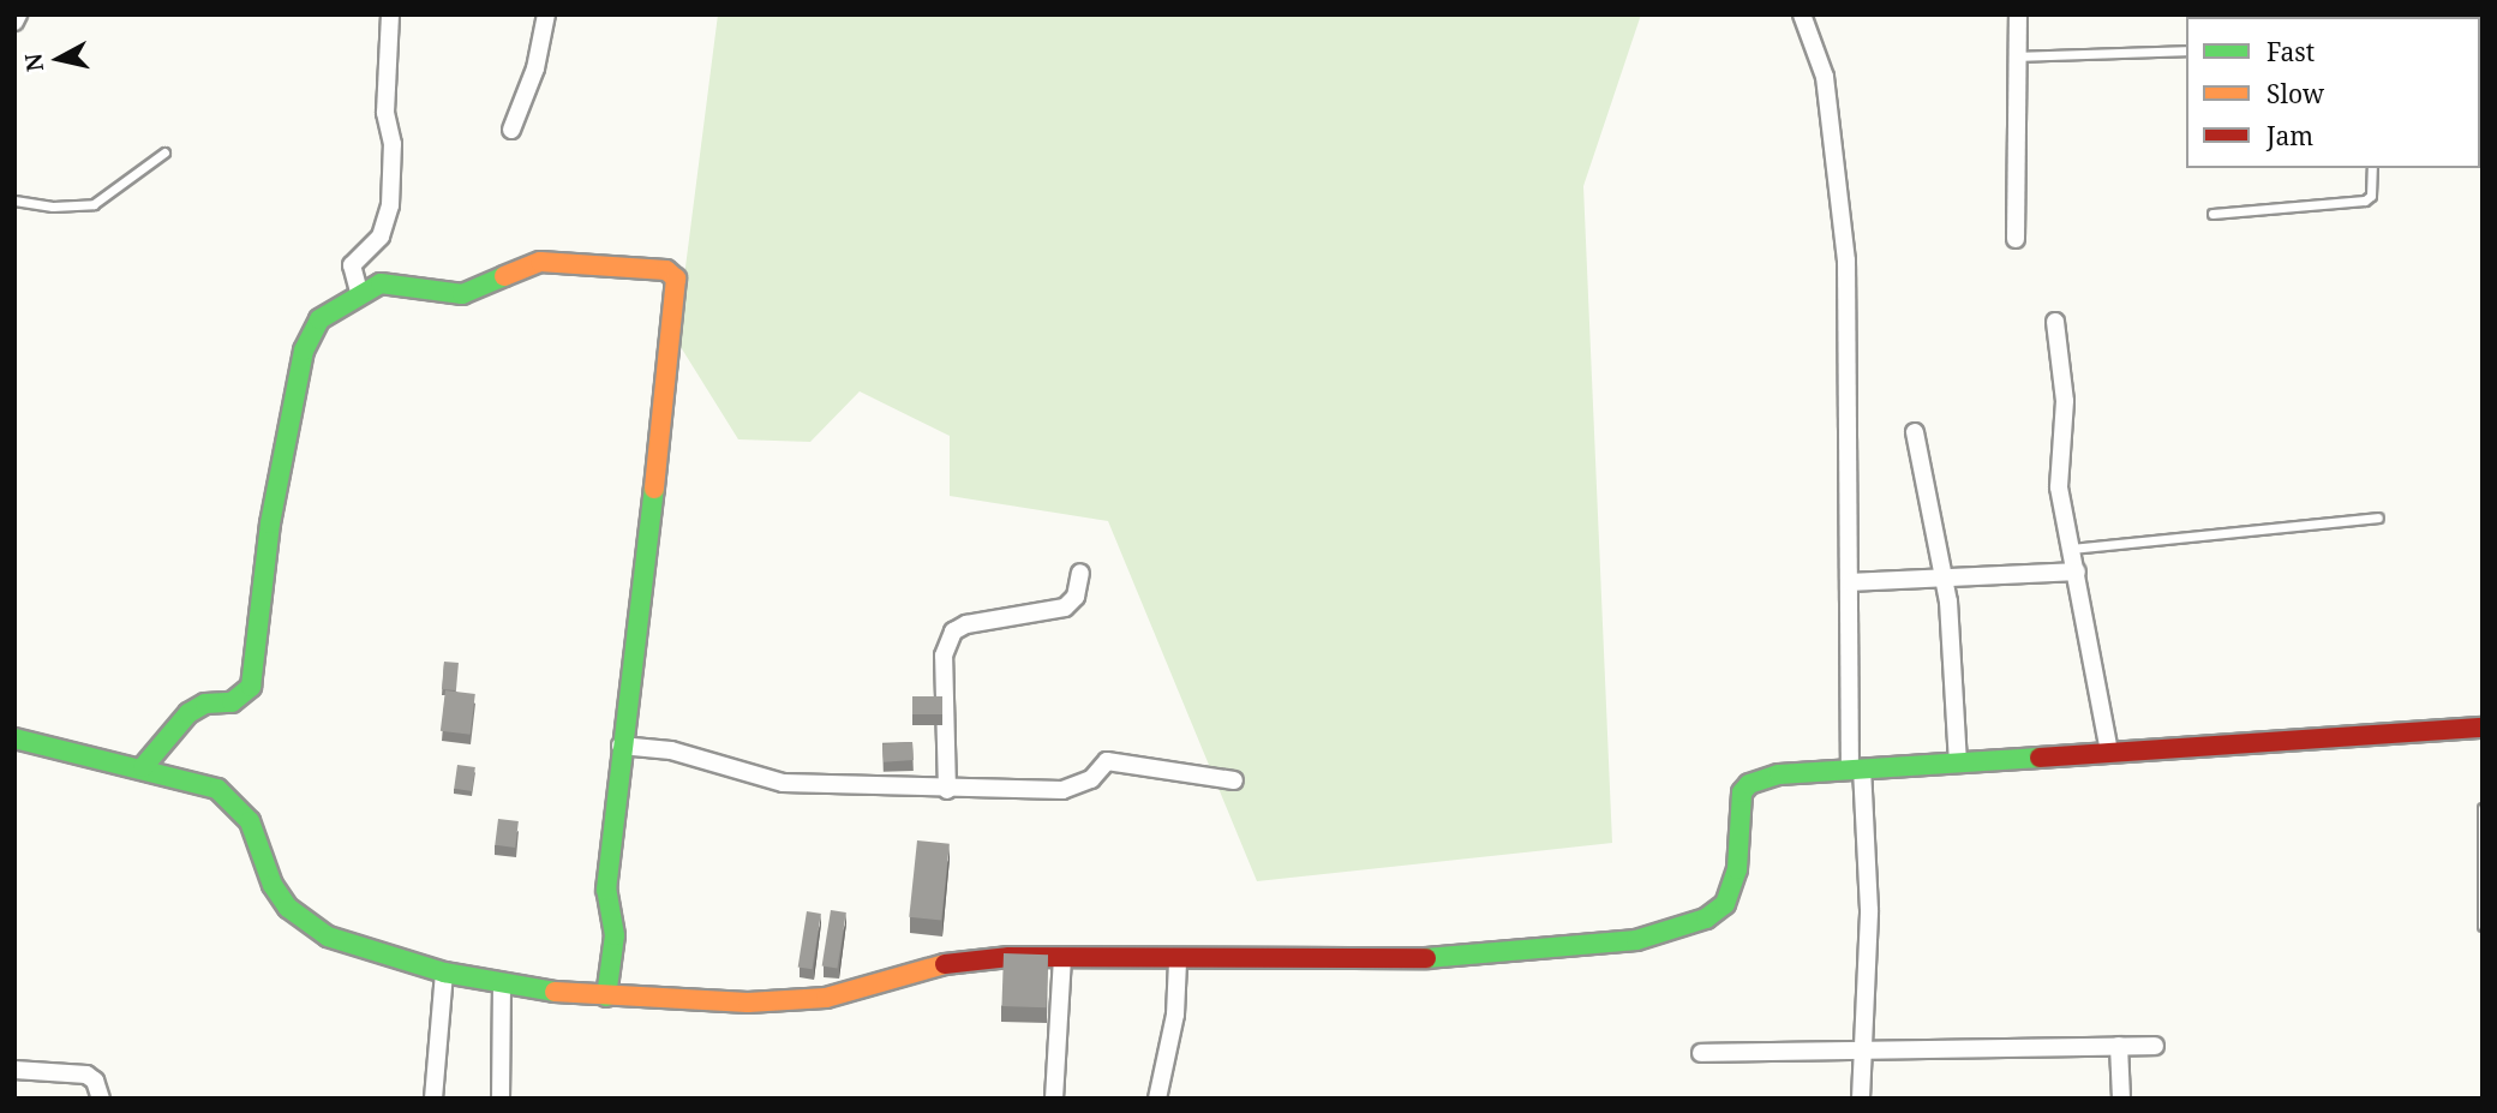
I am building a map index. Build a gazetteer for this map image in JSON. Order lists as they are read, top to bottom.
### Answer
{
  "legend": ["Fast", "Slow", "Jam"],
  "north": "left"
}
